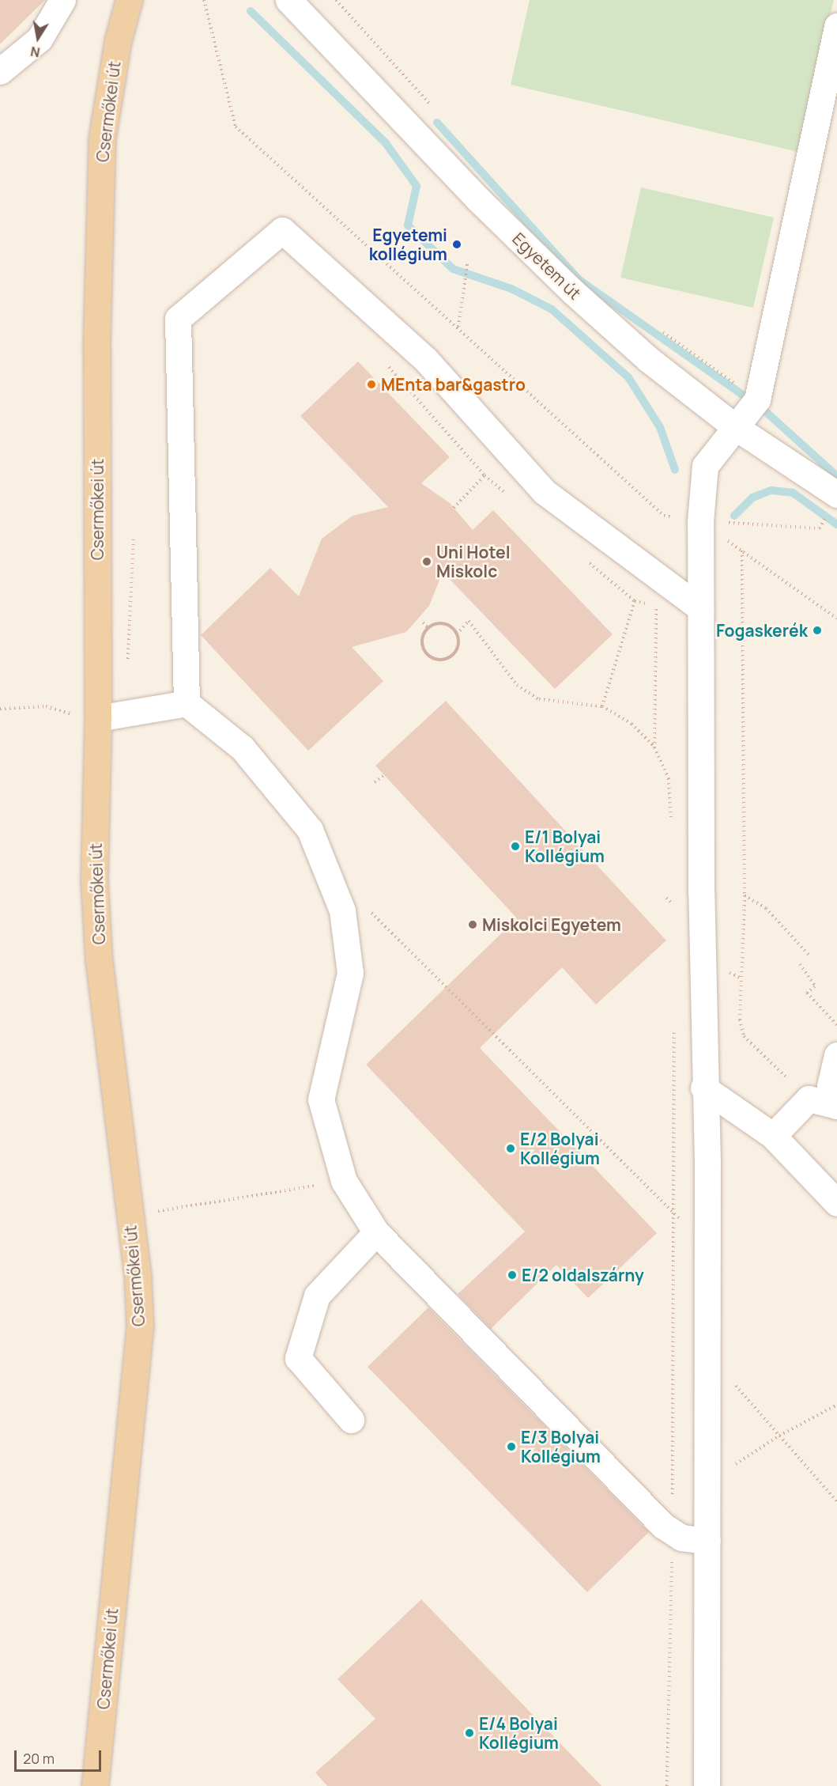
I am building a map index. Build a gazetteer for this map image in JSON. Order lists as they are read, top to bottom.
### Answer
{
  "streets": {
    "main road": ["Csermőkei út"],
    "street": ["Egyetem út"]
  },
  "places": [
    "Egyetemi kollégium",
    "MEnta bar&gastro",
    "Uni Hotel Miskolc",
    "Fogaskerék",
    "E/1 Bolyai Kollégium",
    "Miskolci Egyetem",
    "E/2 Bolyai Kollégium",
    "E/2 oldalszárny",
    "E/3 Bolyai Kollégium",
    "E/4 Bolyai Kollégium"
  ],
  "scale_bar": "20 m",
  "north": "bottom"
}
